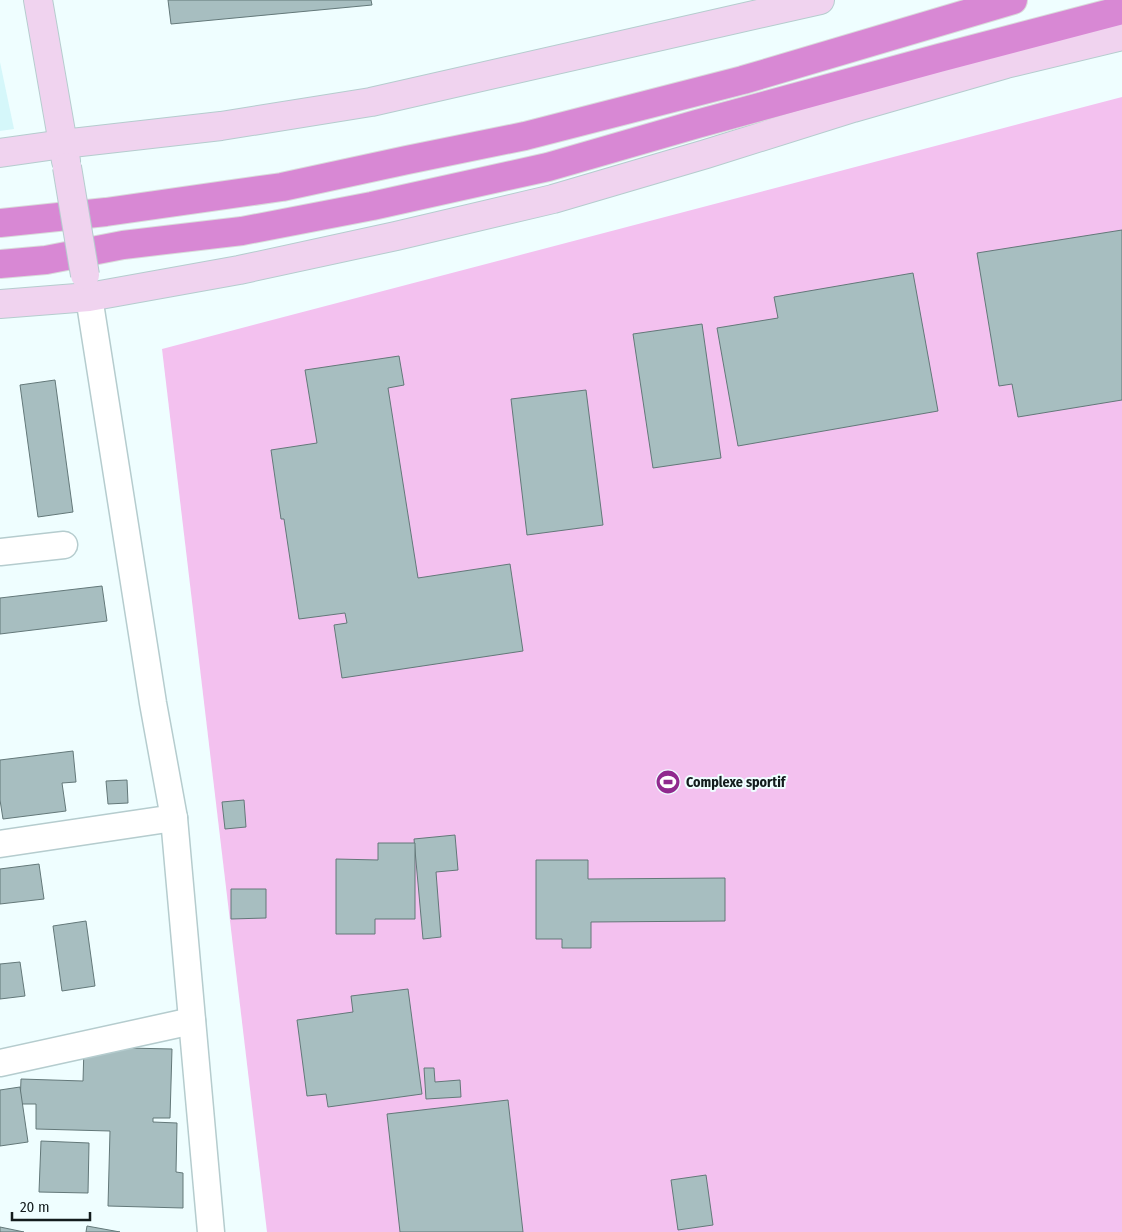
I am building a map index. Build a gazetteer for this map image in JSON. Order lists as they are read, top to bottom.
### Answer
{
  "places": {
    "sports": ["Complexe sportif"]
  },
  "scale_bar": "20 m"
}
